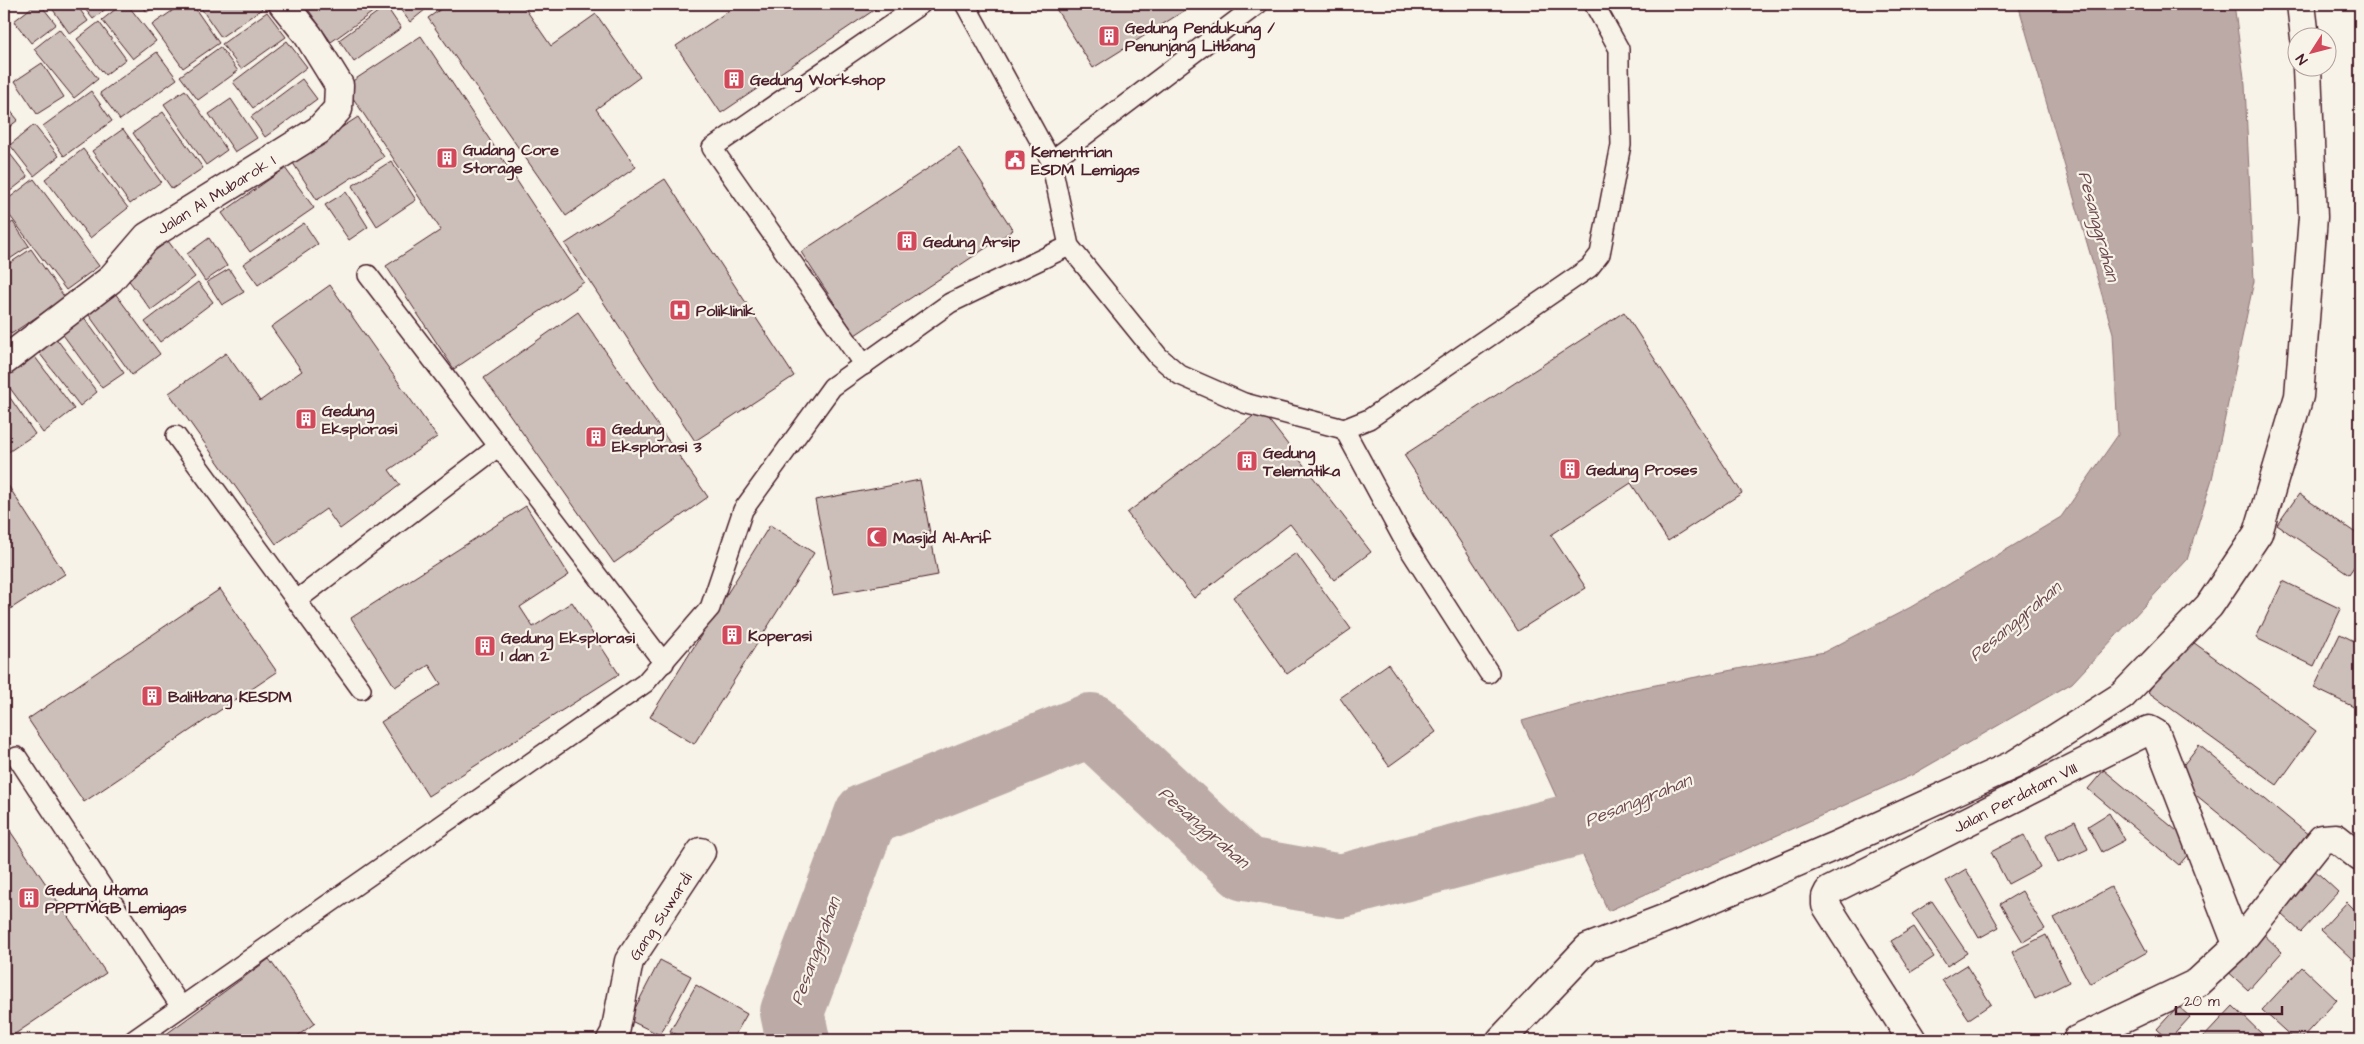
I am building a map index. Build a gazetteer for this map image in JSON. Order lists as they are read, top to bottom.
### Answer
{
  "streets": {
    "street": ["Jalan Al Mubarok I", "Jalan Perdatam VIII", "Gang Suwardi"]
  },
  "water": ["Pesanggrahan"],
  "places": {
    "building": [
      "Gedung Pendukung / Penunjang Litbang",
      "Gedung Workshop",
      "Gudang Core Storage",
      "Gedung Arsip",
      "Gedung Eksplorasi",
      "Gedung Eksplorasi 3",
      "Gedung Telematika",
      "Gedung Proses",
      "Koperasi",
      "Gedung Eksplorasi 1 dan 2",
      "Balitbang KESDM",
      "Gedung Utama PPPTMGB Lemigas"
    ],
    "public building": ["Kementrian ESDM Lemigas"],
    "hospital": ["Poliklinik"],
    "mosque": ["Masjid Al-Arif"]
  },
  "scale_bar": "20 m",
  "north": "bottom left"
}
